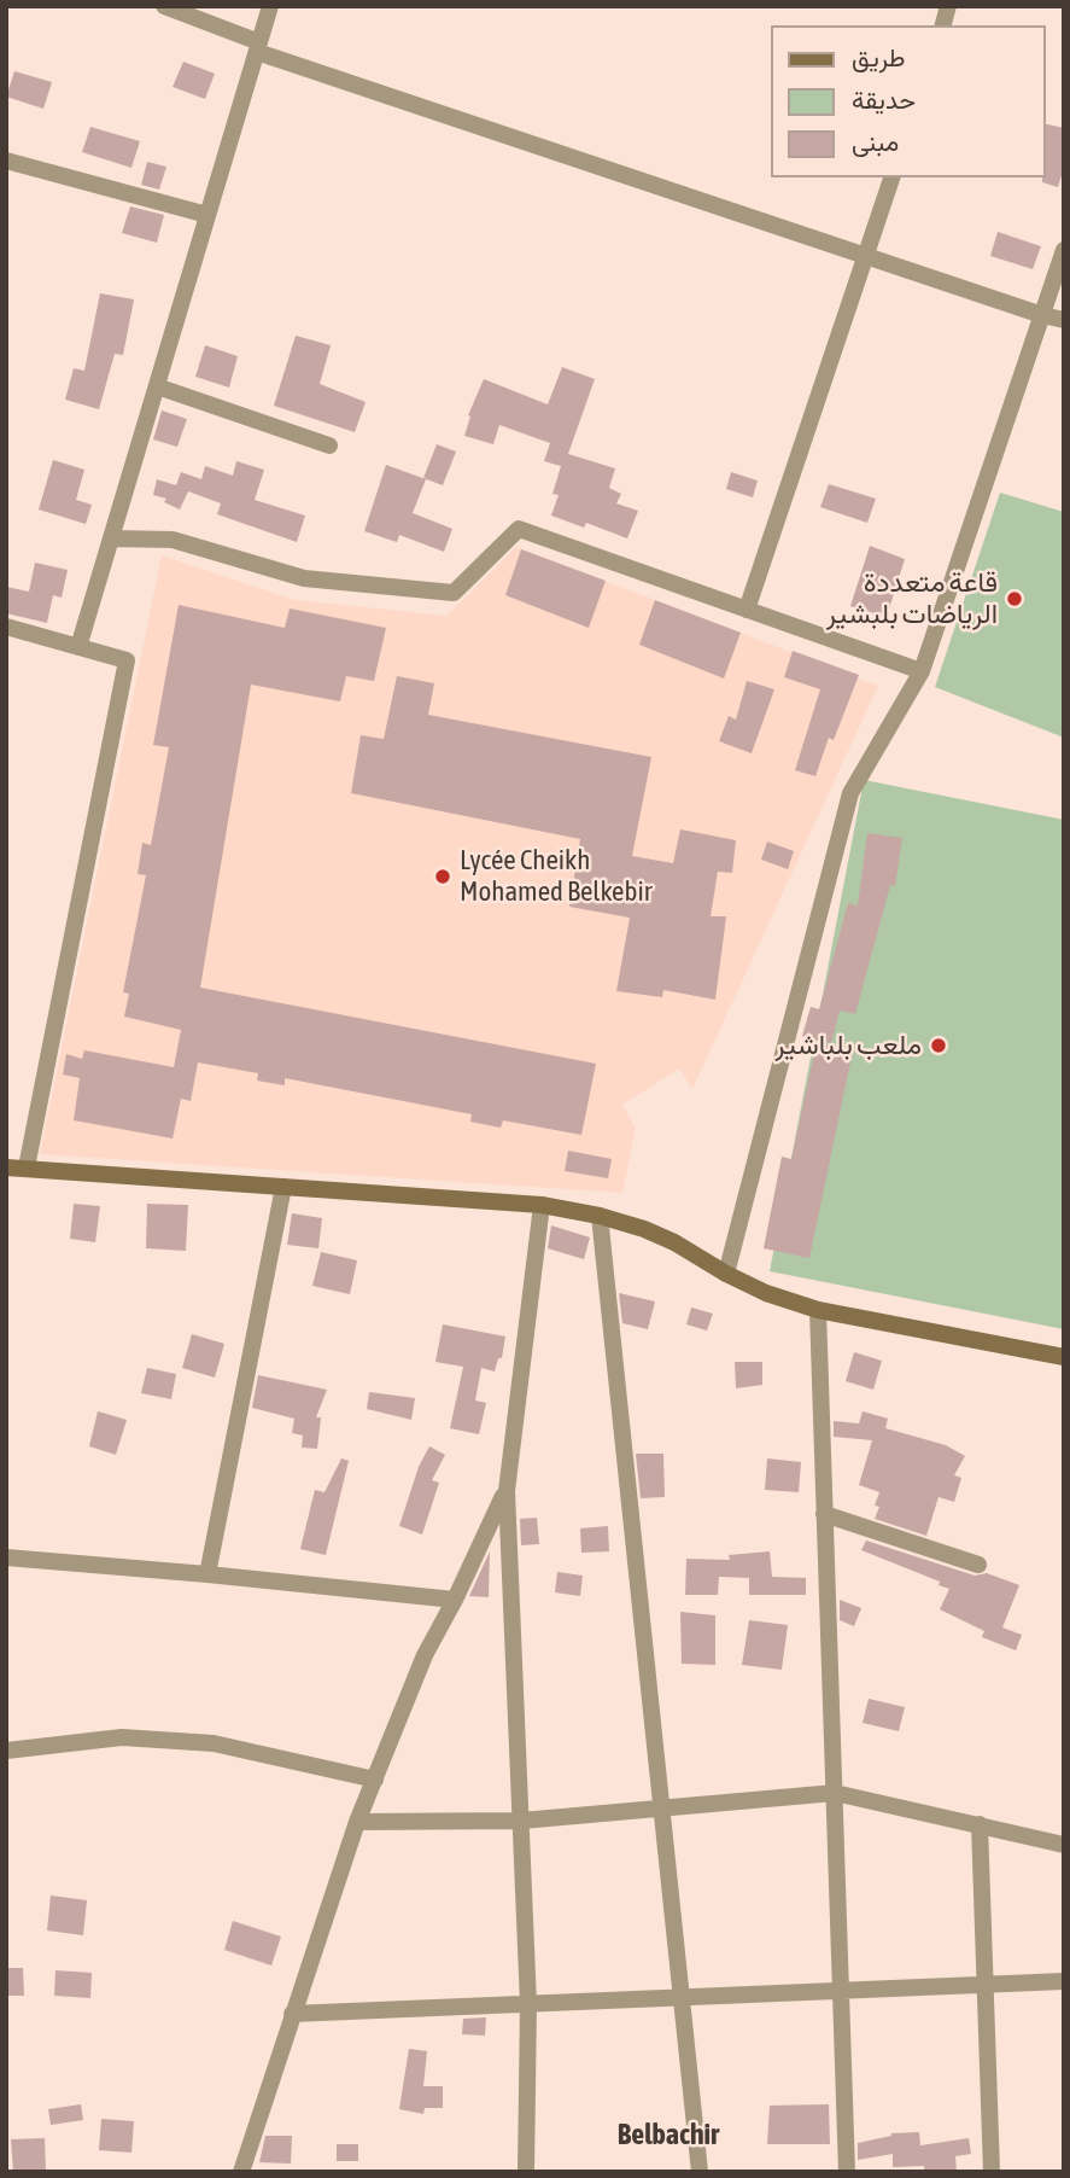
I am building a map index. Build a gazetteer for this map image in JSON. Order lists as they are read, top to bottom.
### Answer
{
  "districts": ["Belbachir"],
  "places": ["قاعة متعددة الرياضات بلبشير", "Lycée Cheikh Mohamed Belkebir", "ملعب بلباشير"],
  "legend": ["طريق", "حديقة", "مبنى"]
}
